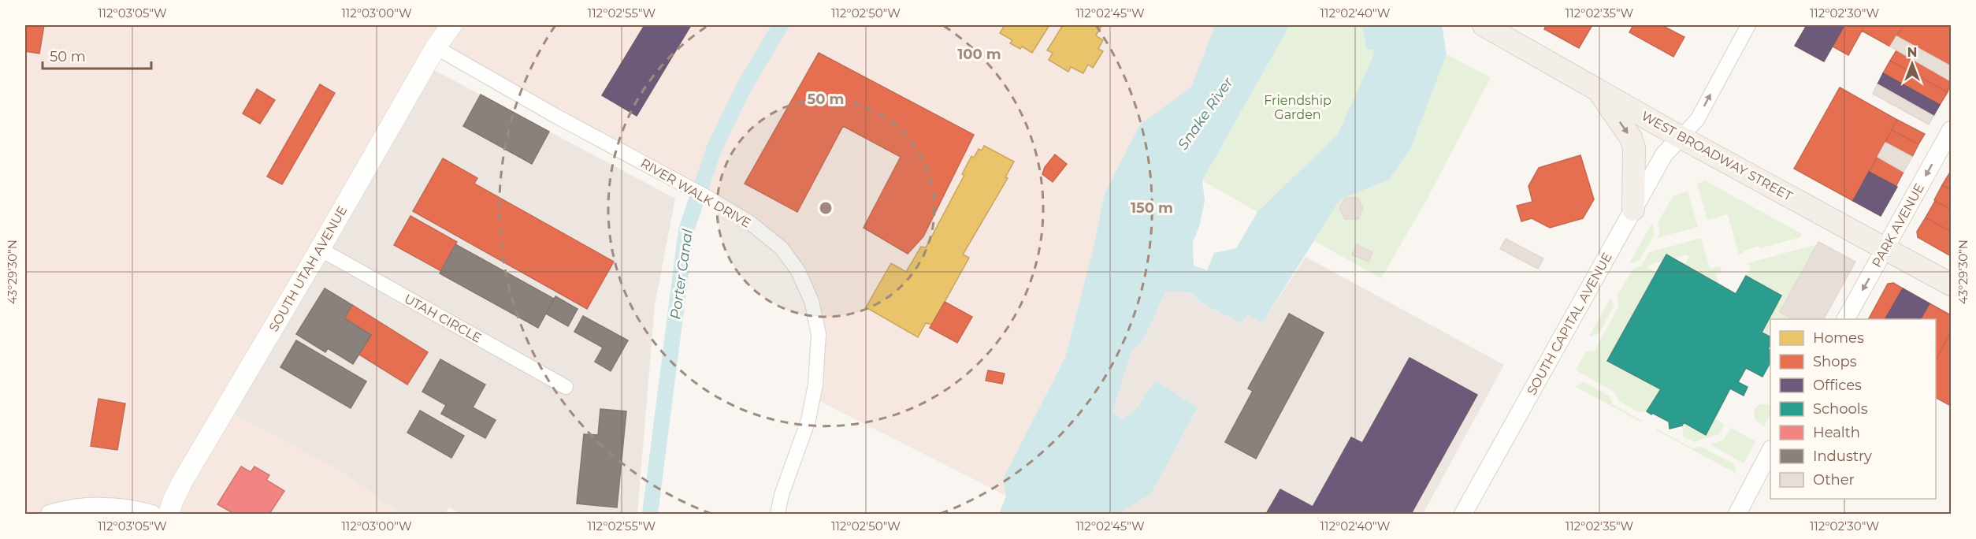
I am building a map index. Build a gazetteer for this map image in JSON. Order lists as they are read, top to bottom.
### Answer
{
  "streets": {
    "main road": ["WEST BROADWAY STREET", "SOUTH UTAH AVENUE"],
    "street": [
      "RIVER WALK DRIVE",
      "PARK AVENUE",
      "UTAH CIRCLE",
      "SOUTH CAPITAL AVENUE"
    ]
  },
  "crossings": [
    ["WEST BROADWAY STREET", "PARK AVENUE"],
    ["WEST BROADWAY STREET", "SOUTH CAPITAL AVENUE"],
    ["RIVER WALK DRIVE", "SOUTH UTAH AVENUE"],
    ["SOUTH UTAH AVENUE", "UTAH CIRCLE"]
  ],
  "one_way": ["PARK AVENUE"],
  "water": ["Snake River", "Porter Canal"],
  "parks": ["Friendship Garden"],
  "legend": [
    "Homes",
    "Shops",
    "Offices",
    "Schools",
    "Health",
    "Industry",
    "Other"
  ],
  "scale_bar": "50 m",
  "north": "top",
  "coordinates": [
    "112°03'05\"W",
    "112°03'00\"W",
    "112°02'55\"W",
    "112°02'50\"W",
    "112°02'45\"W",
    "112°02'40\"W",
    "112°02'35\"W",
    "112°02'30\"W",
    "43°29'30\"N"
  ],
  "rings": ["100 m", "50 m", "150 m"]
}
